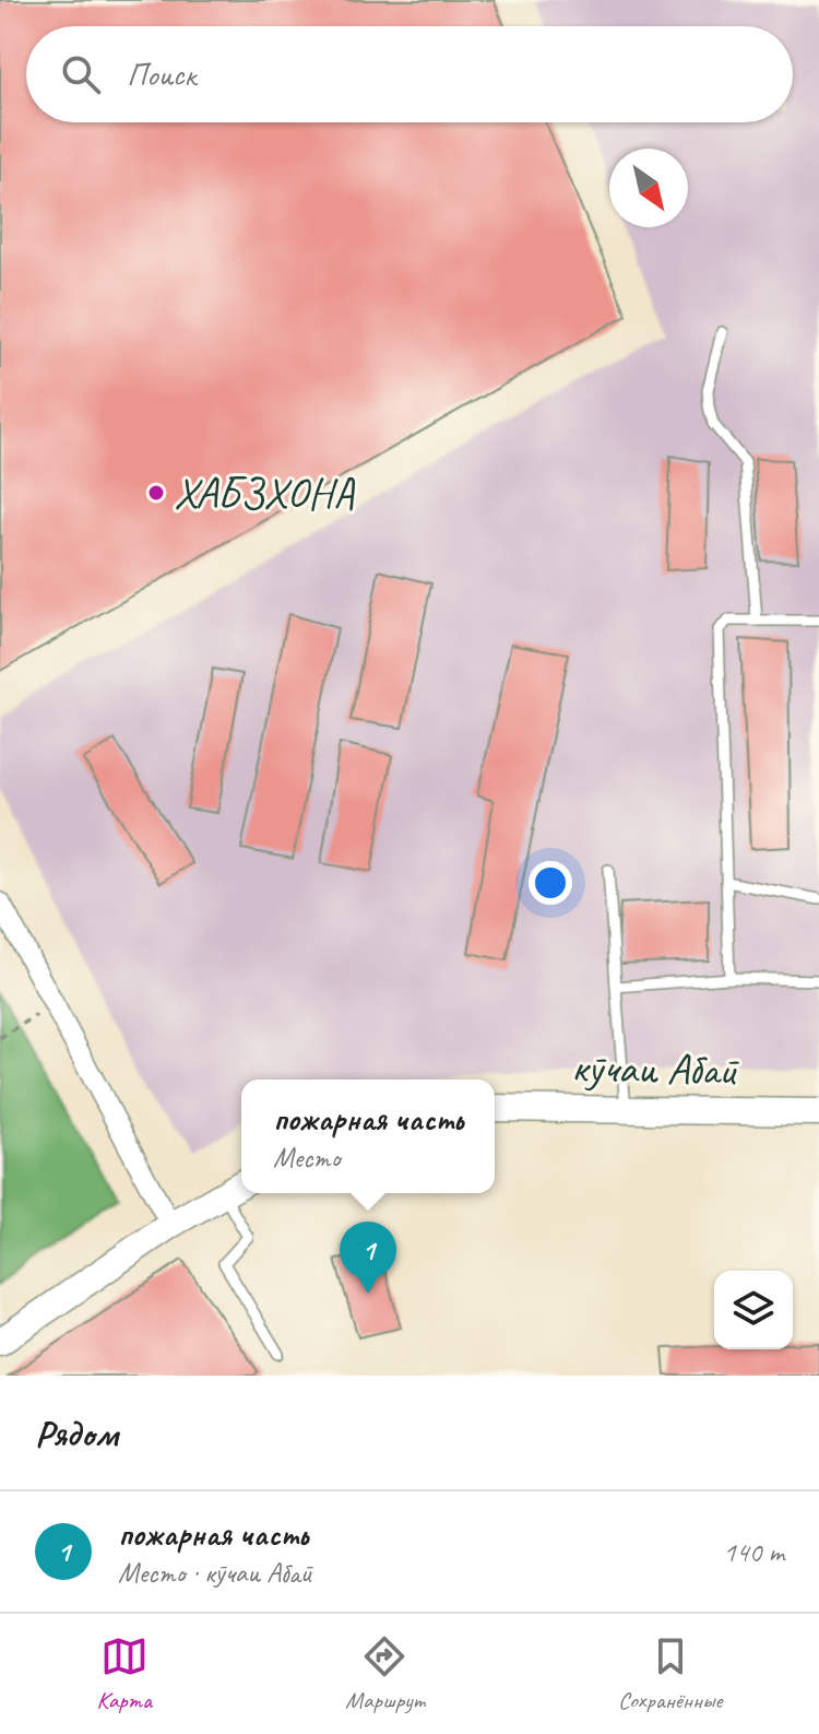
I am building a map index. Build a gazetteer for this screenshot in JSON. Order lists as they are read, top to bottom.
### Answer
{
  "streets": {
    "street": ["кӯчаи Абаӣ"]
  },
  "places": ["ХАБЗХОНА"],
  "north": "bottom right",
  "page": {
    "search": "Поиск",
    "popup": ["пожарная часть", "Место"],
    "pins": "1",
    "heading": "Рядом",
    "list": [
      {
        "mark": "1",
        "name": "пожарная часть",
        "note": "Место · кӯчаи Абаӣ",
        "value": "140 m"
      }
    ],
    "nav": ["Карта", "Маршрут", "Сохранённые"]
  }
}
